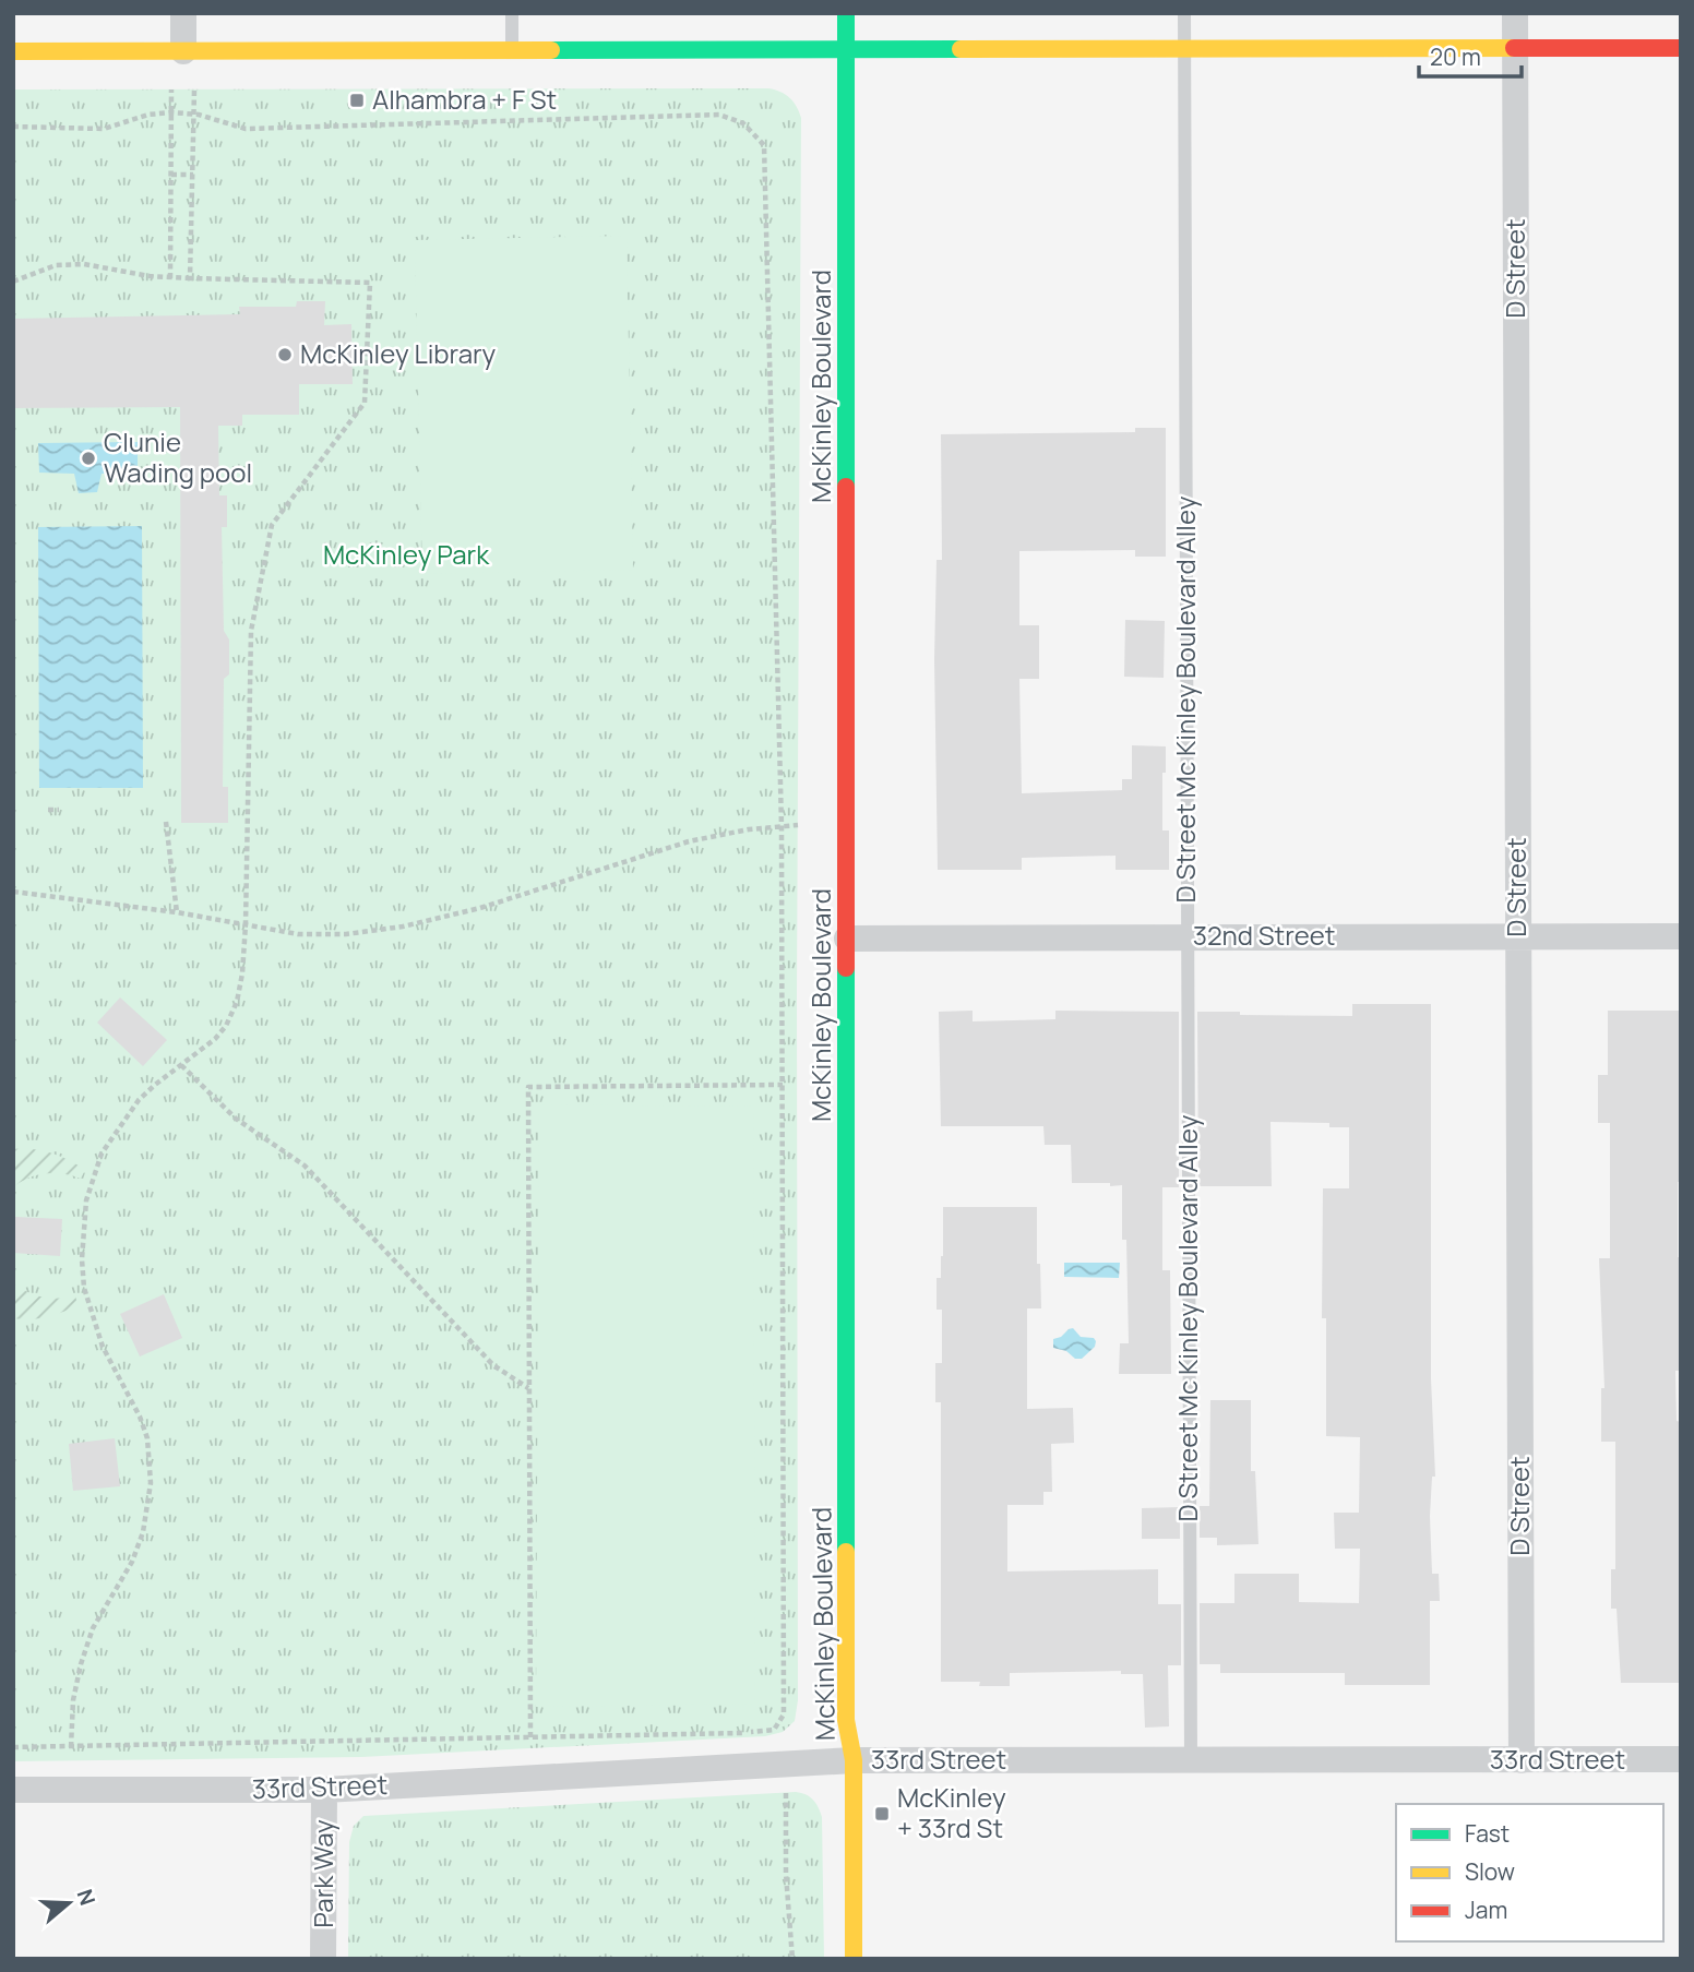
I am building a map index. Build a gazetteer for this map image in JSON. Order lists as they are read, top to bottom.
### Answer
{
  "streets": {
    "street": [
      "D Street",
      "McKinley Boulevard",
      "32nd Street",
      "33rd Street",
      "Park Way"
    ],
    "lane": ["D Street Mc Kinley Boulevard Alley"]
  },
  "crossings": [
    ["D Street", "32nd Street"],
    ["D Street", "33rd Street"],
    ["McKinley Boulevard", "32nd Street"],
    ["McKinley Boulevard", "33rd Street"],
    ["D Street Mc Kinley Boulevard Alley", "32nd Street"],
    ["D Street Mc Kinley Boulevard Alley", "33rd Street"],
    ["33rd Street", "Park Way"]
  ],
  "parks": ["McKinley Park"],
  "places": {
    "transit": ["Alhambra + F St", "McKinley + 33rd St"],
    "other": ["McKinley Library", "Clunie Wading pool"]
  },
  "legend": ["Fast", "Slow", "Jam"],
  "scale_bar": "20 m",
  "north": "right"
}
